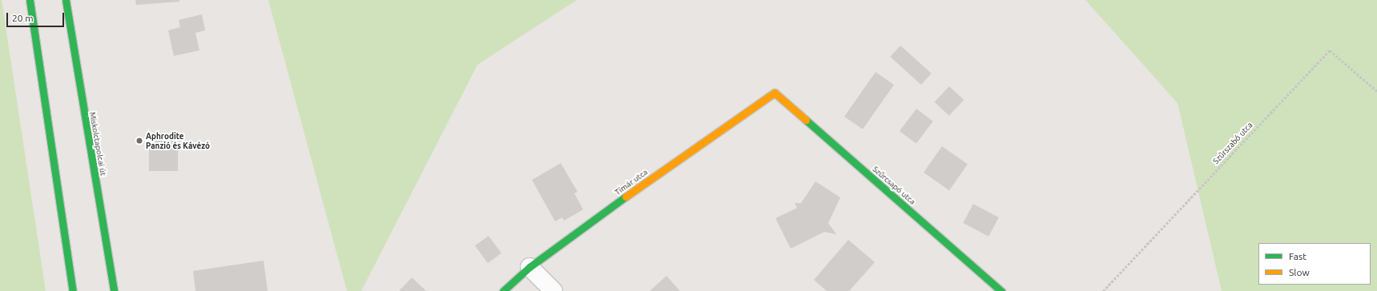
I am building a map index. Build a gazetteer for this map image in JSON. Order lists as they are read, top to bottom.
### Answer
{
  "streets": {
    "street": ["Miskolctapolcai út", "Tímár utca", "Szűrcsapó utca"],
    "path": ["Szűrszabó utca"]
  },
  "crossings": [
    ["Tímár utca", "Szűrcsapó utca"]
  ],
  "places": ["Aphrodite Panzió és Kávézó"],
  "legend": ["Fast", "Slow"],
  "scale_bar": "20 m"
}
